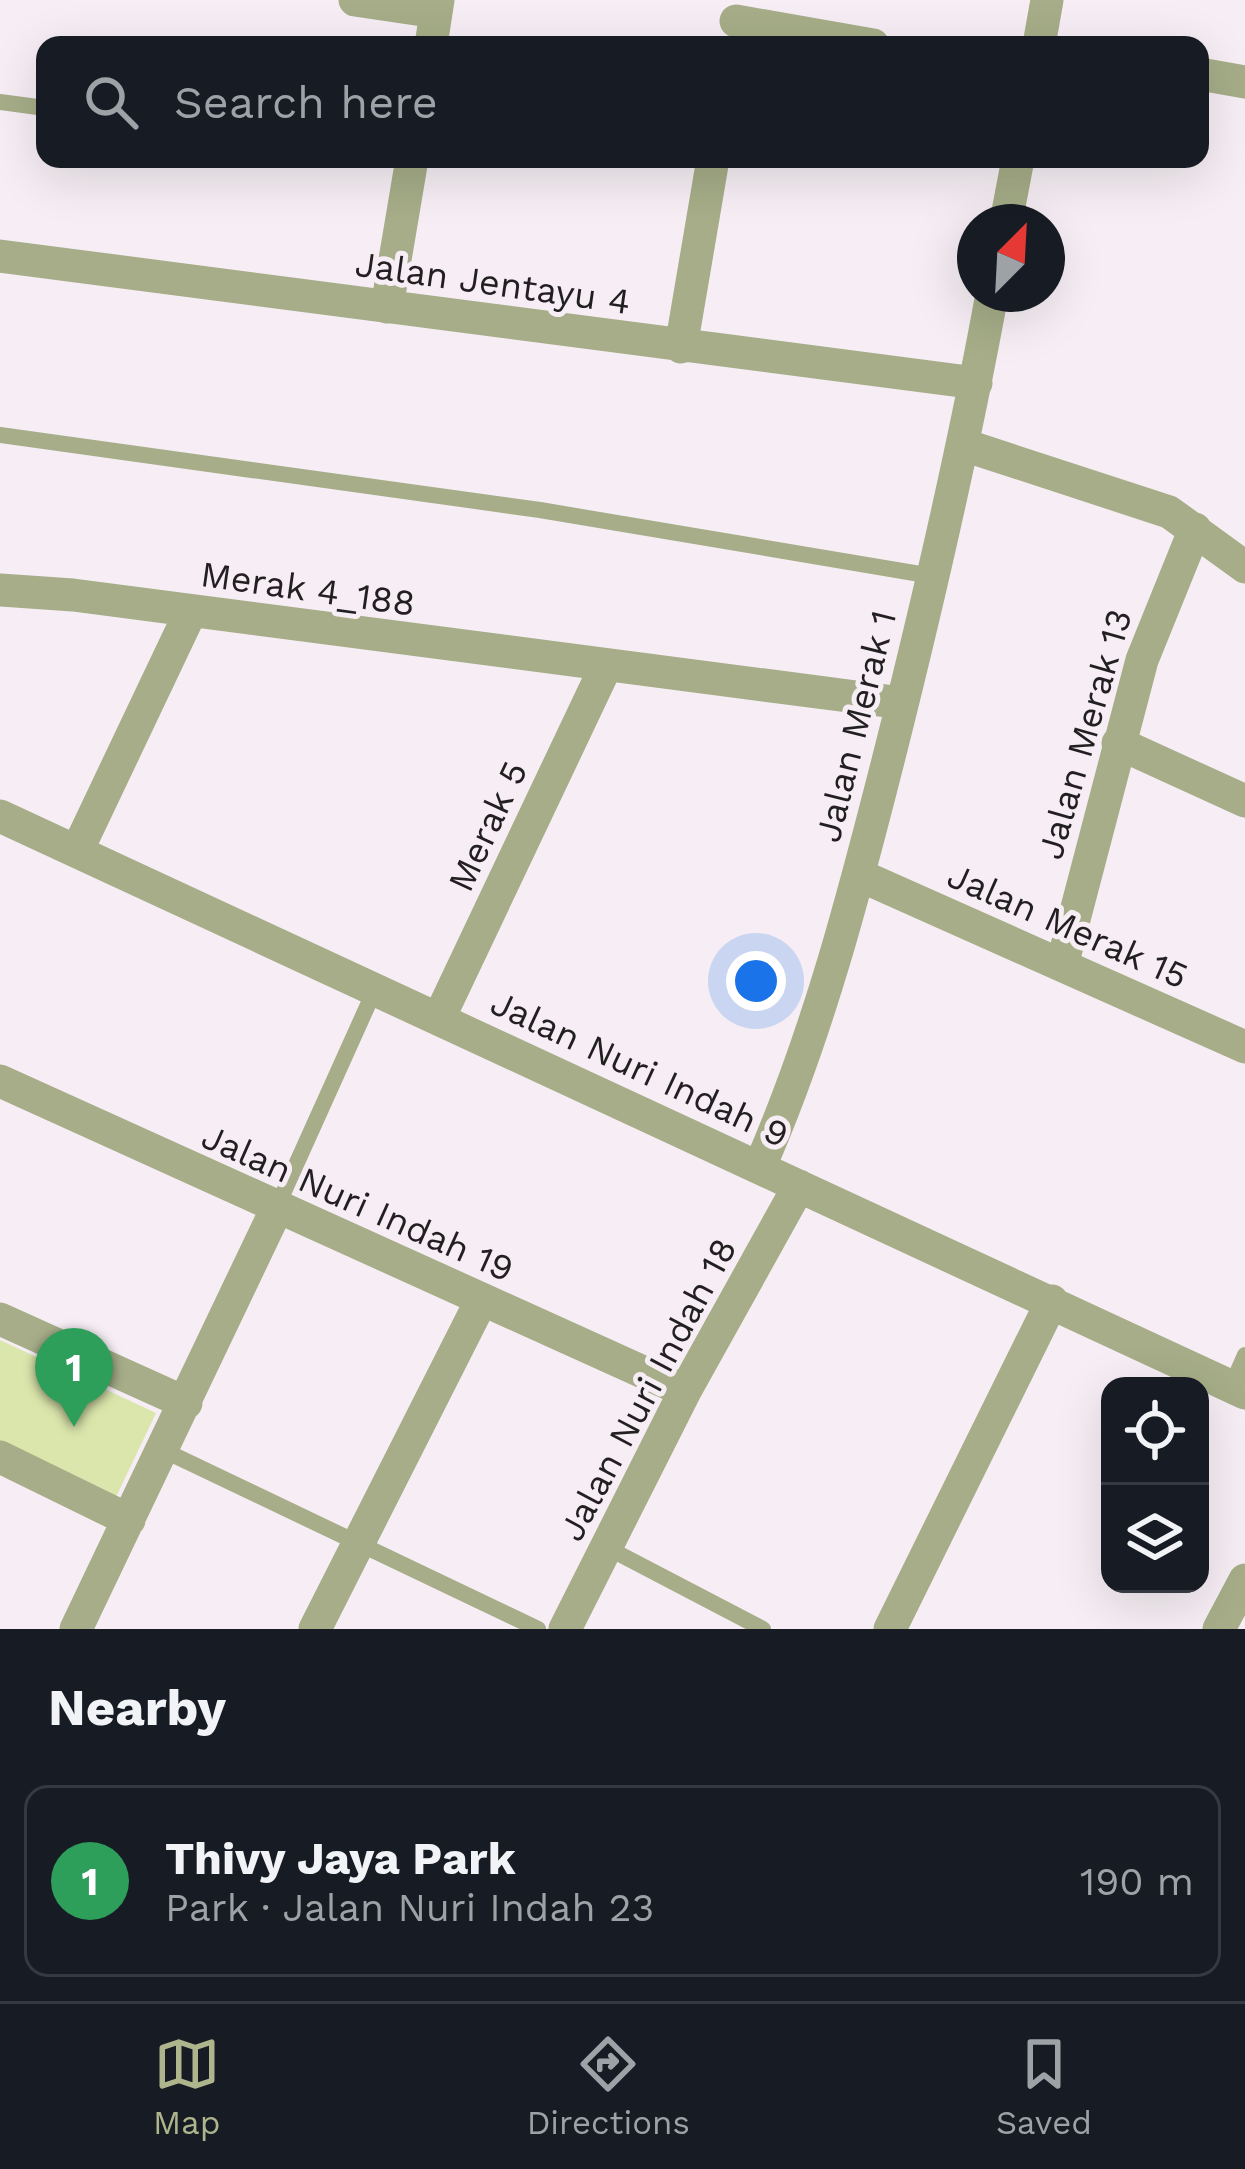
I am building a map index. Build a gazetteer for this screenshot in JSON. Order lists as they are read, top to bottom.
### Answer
{
  "streets": {
    "street": [
      "Jalan Jentayu 4",
      "Merak 4_188",
      "Jalan Merak 1",
      "Jalan Merak 13",
      "Merak 5",
      "Jalan Merak 15",
      "Jalan Nuri Indah 9",
      "Jalan Nuri Indah 19",
      "Jalan Nuri Indah 18"
    ]
  },
  "crossings": [
    ["Jalan Jentayu 4", "Jalan Merak 1"],
    ["Merak 4_188", "Jalan Merak 1"],
    ["Merak 4_188", "Merak 5"],
    ["Jalan Merak 1", "Jalan Merak 15"],
    ["Jalan Merak 1", "Jalan Nuri Indah 9"],
    ["Jalan Merak 13", "Jalan Merak 15"],
    ["Merak 5", "Jalan Nuri Indah 9"],
    ["Jalan Nuri Indah 9", "Jalan Nuri Indah 18"],
    ["Jalan Nuri Indah 19", "Jalan Nuri Indah 18"]
  ],
  "north": "top right",
  "page": {
    "search": "Search here",
    "pins": "1",
    "heading": "Nearby",
    "list": [
      {
        "mark": "1",
        "name": "Thivy Jaya Park",
        "note": "Park · Jalan Nuri Indah 23",
        "value": "190 m"
      }
    ],
    "nav": ["Map", "Directions", "Saved"]
  }
}
